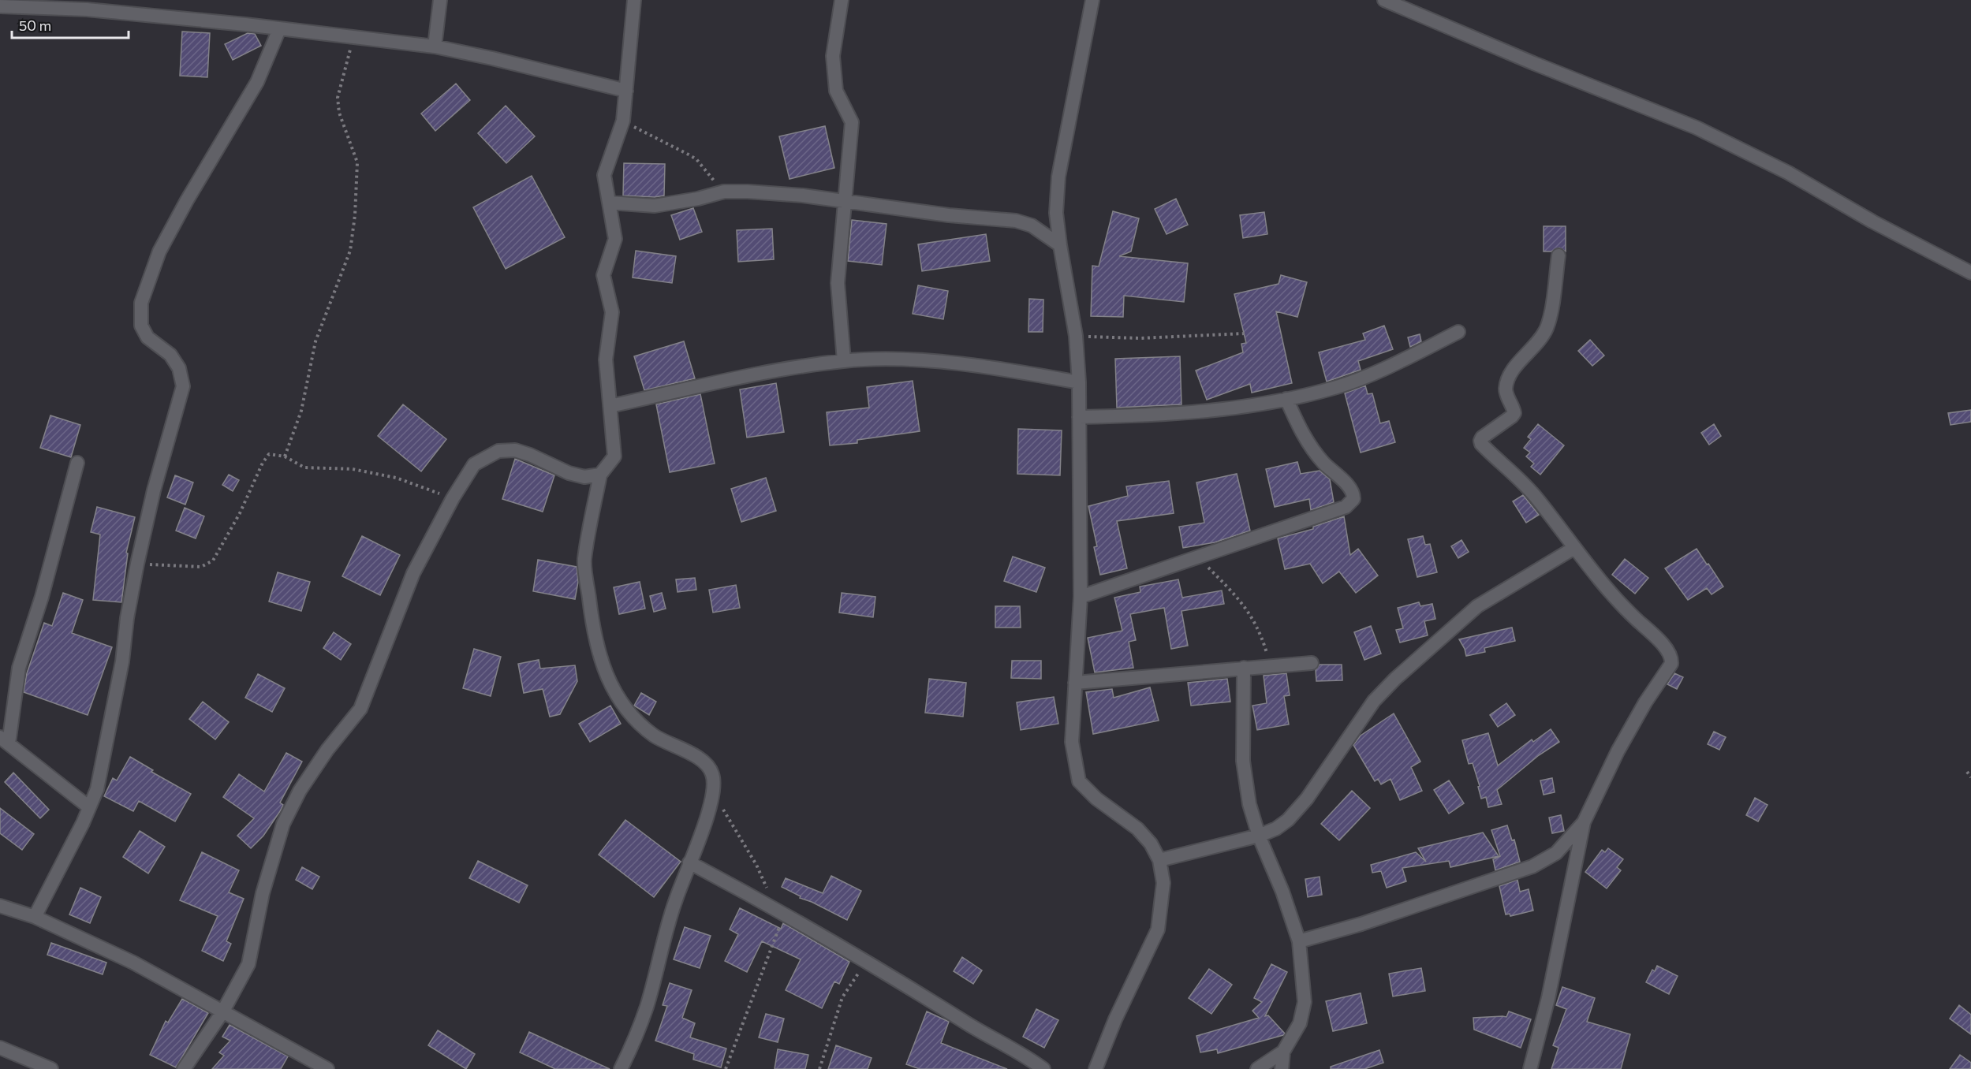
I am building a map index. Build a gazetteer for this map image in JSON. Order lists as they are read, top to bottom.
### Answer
{
  "scale_bar": "50 m"
}
